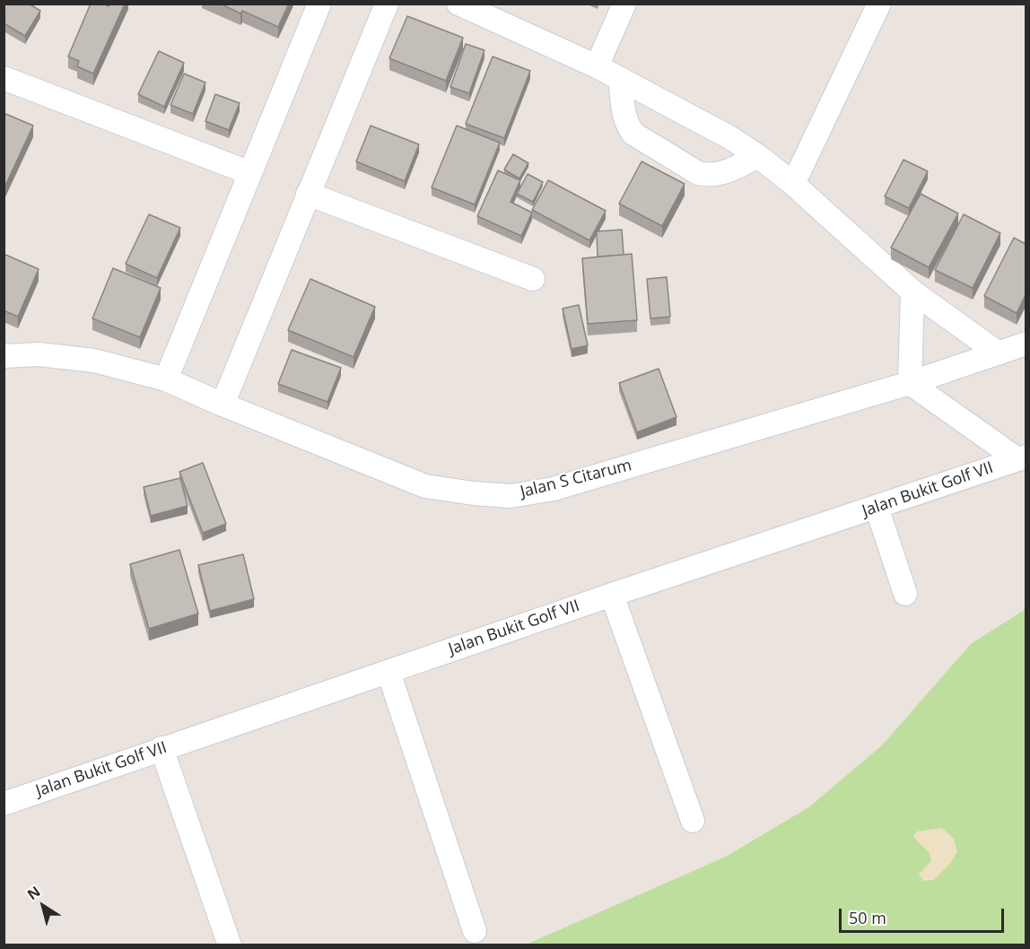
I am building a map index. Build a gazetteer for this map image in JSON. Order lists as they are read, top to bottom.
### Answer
{
  "streets": {
    "street": ["Jalan S Citarum", "Jalan Bukit Golf VII"]
  },
  "scale_bar": "50 m",
  "north": "top left"
}
